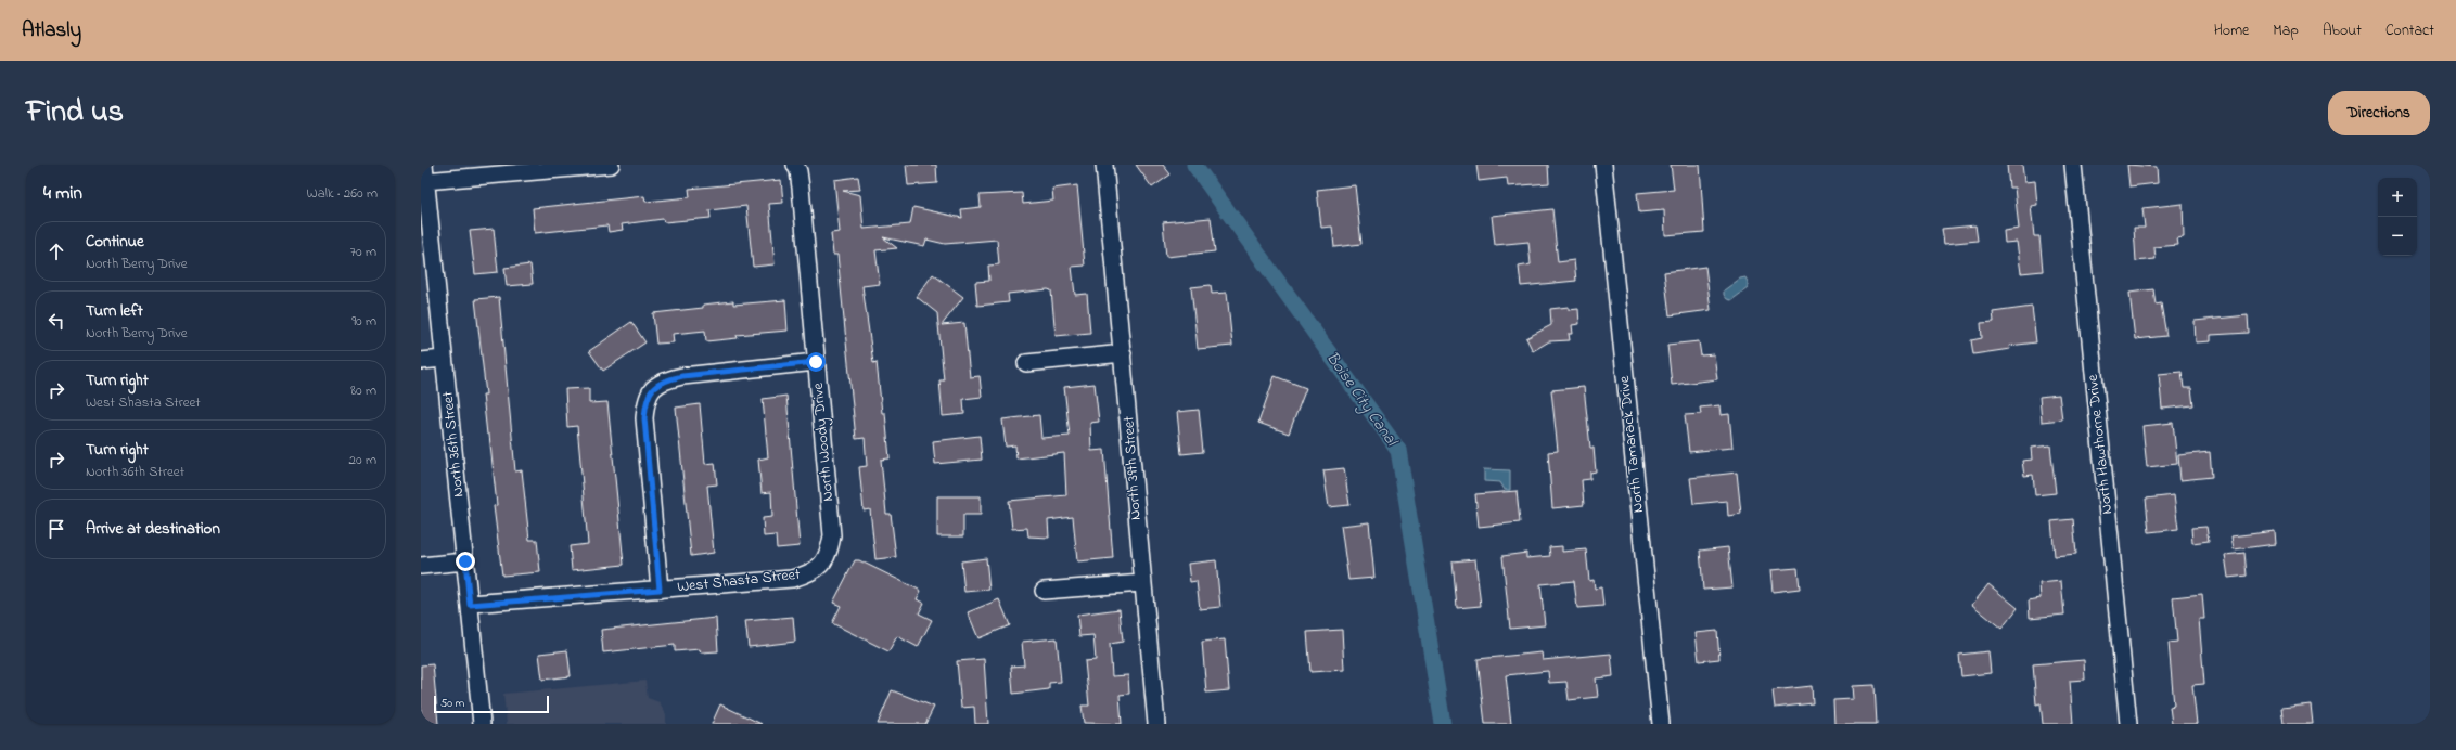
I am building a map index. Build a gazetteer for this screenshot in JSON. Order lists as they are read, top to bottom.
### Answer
{
  "streets": {
    "street": [
      "North Woody Drive",
      "North 36th Street",
      "North Tamarack Drive",
      "North Hawthorne Drive",
      "North 39th Street",
      "West Shasta Street"
    ]
  },
  "crossings": [
    ["North Woody Drive", "West Shasta Street"],
    ["North 36th Street", "West Shasta Street"]
  ],
  "water": ["Boise City Canal"],
  "scale_bar": "50 m",
  "page": {
    "header": "Atlasly",
    "nav": [
      "Home",
      "Map",
      "About",
      "Contact"
    ],
    "title": "Find us",
    "buttons": "Directions",
    "heading": ["4 min", "Walk · 260 m"],
    "map_buttons": ["+", "−"],
    "list": [
      ["Continue", "North Berry Drive", "70 m"],
      ["Turn left", "North Berry Drive", "90 m"],
      ["Turn right", "West Shasta Street", "80 m"],
      ["Turn right", "North 36th Street", "20 m"],
      "Arrive at destination"
    ],
    "scale": "50 m"
  }
}
